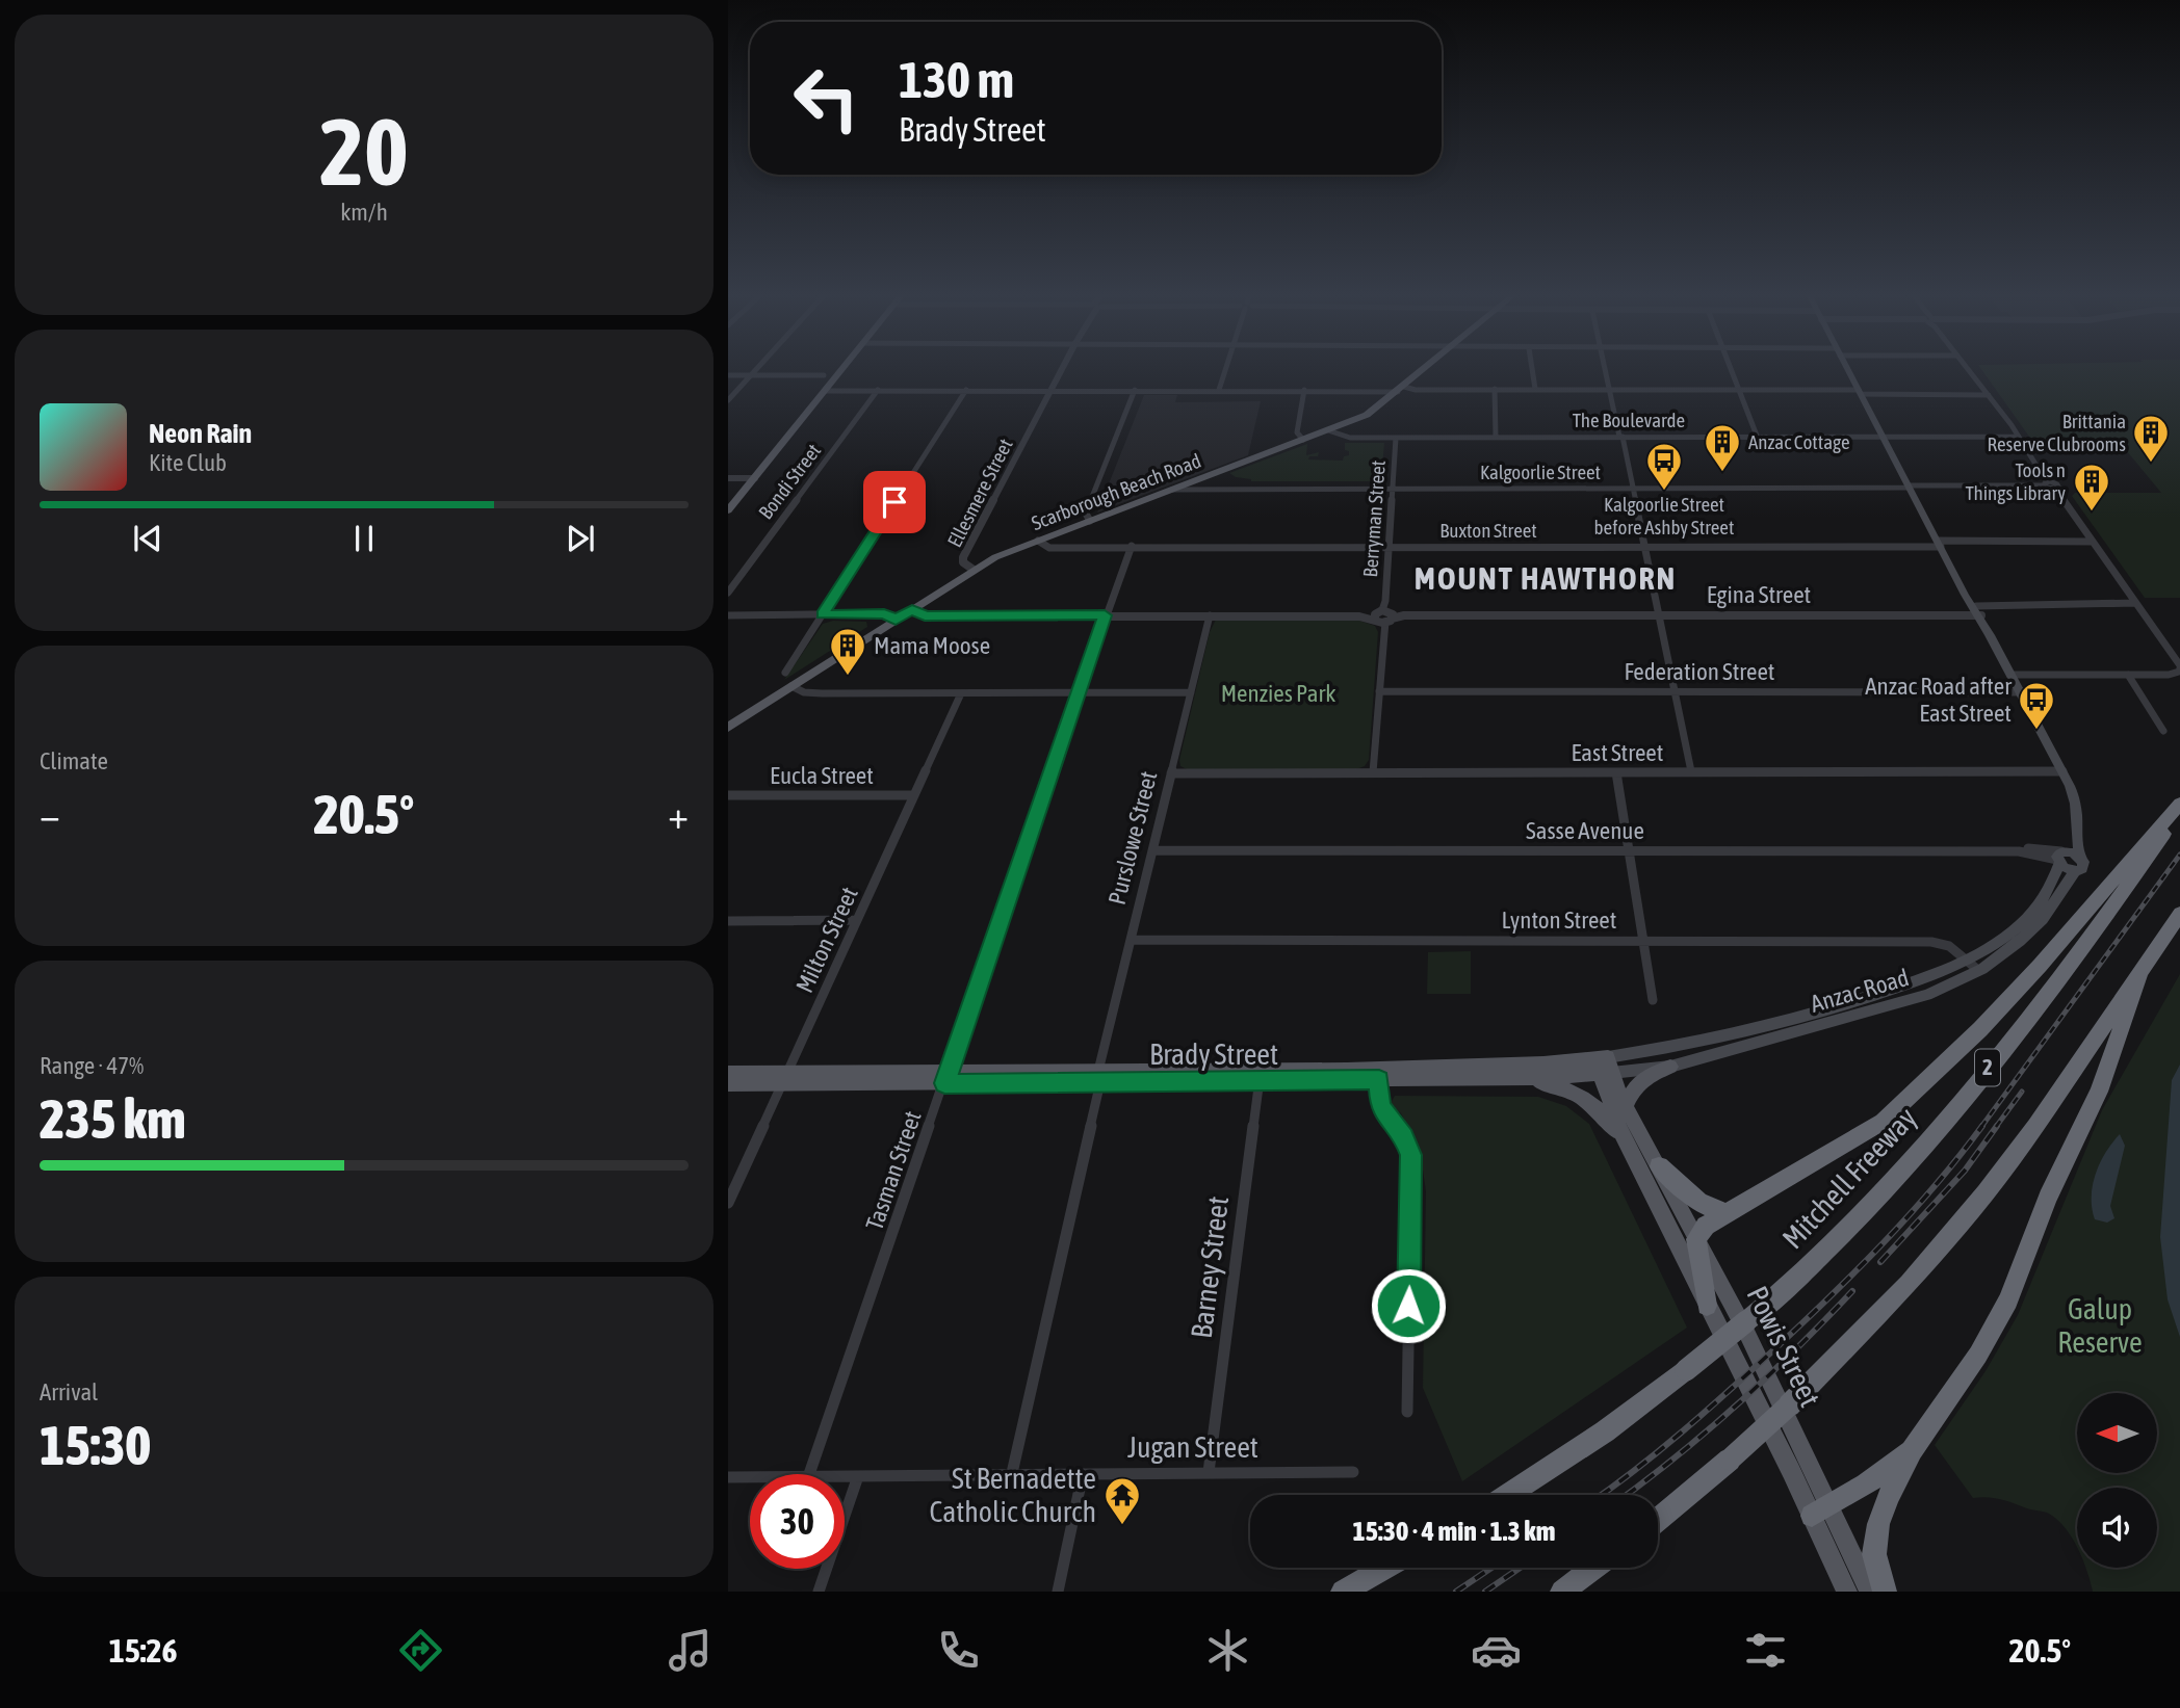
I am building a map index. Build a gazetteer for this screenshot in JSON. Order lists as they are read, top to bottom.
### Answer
{
  "streets": {
    "highway": ["2", "Mitchell Freeway"],
    "main road": [
      "Scarborough Beach Road",
      "Anzac Road",
      "Brady Street",
      "Powis Street"
    ],
    "street": [
      "The Boulevarde",
      "Kalgoorlie Street",
      "Bondi Street",
      "Ellesmere Street",
      "Berryman Street",
      "Buxton Street",
      "Egina Street",
      "Federation Street",
      "East Street",
      "Eucla Street",
      "Sasse Avenue",
      "Purslowe Street",
      "Lynton Street",
      "Milton Street",
      "Tasman Street",
      "Barney Street",
      "Jugan Street"
    ]
  },
  "crossings": [
    ["The Boulevarde", "Scarborough Beach Road"],
    ["The Boulevarde", "Berryman Street"],
    ["Kalgoorlie Street", "Scarborough Beach Road"],
    ["Kalgoorlie Street", "Berryman Street"],
    ["Scarborough Beach Road", "Ellesmere Street"],
    ["Scarborough Beach Road", "Buxton Street"],
    ["Scarborough Beach Road", "Egina Street"],
    ["Berryman Street", "Buxton Street"],
    ["Berryman Street", "Egina Street"],
    ["Berryman Street", "Federation Street"],
    ["Berryman Street", "East Street"],
    ["Buxton Street", "Tasman Street"],
    ["Egina Street", "Purslowe Street"],
    ["Egina Street", "Tasman Street"],
    ["East Street", "Purslowe Street"],
    ["Eucla Street", "Milton Street"],
    ["Sasse Avenue", "Purslowe Street"],
    ["Sasse Avenue", "Anzac Road"],
    ["Purslowe Street", "Lynton Street"],
    ["Purslowe Street", "Brady Street"],
    ["Purslowe Street", "Jugan Street"],
    ["Lynton Street", "Anzac Road"],
    ["Milton Street", "Brady Street"],
    ["Anzac Road", "Brady Street"],
    ["Anzac Road", "Powis Street"],
    ["Brady Street", "Tasman Street"],
    ["Brady Street", "Barney Street"],
    ["Brady Street", "Powis Street"],
    ["Barney Street", "Jugan Street"]
  ],
  "districts": ["MOUNT HAWTHORN"],
  "parks": ["Menzies Park", "Galup Reserve"],
  "places": {
    "building": [
      "Brittania Reserve Clubrooms",
      "Anzac Cottage",
      "Tools n Things Library",
      "Mama Moose"
    ],
    "bus stop": ["Kalgoorlie Street before Ashby Street", "Anzac Road after East Street"],
    "temple": ["St Bernadette Catholic Church"]
  },
  "north": "left",
  "page": {
    "tile": [
      ["20", "km/h"],
      "Climate",
      ["Range · 47%", "235 km"],
      ["Arrival", "15:30"]
    ],
    "turn": ["130 m", "Brady Street"],
    "song": ["Neon Rain", "Kite Club"],
    "heat": ["−", "20.5°", "+"],
    "limit": "30",
    "trip": "15:30 · 4 min · 1.3 km",
    "tabs": ["15:26", "20.5°"]
  }
}
